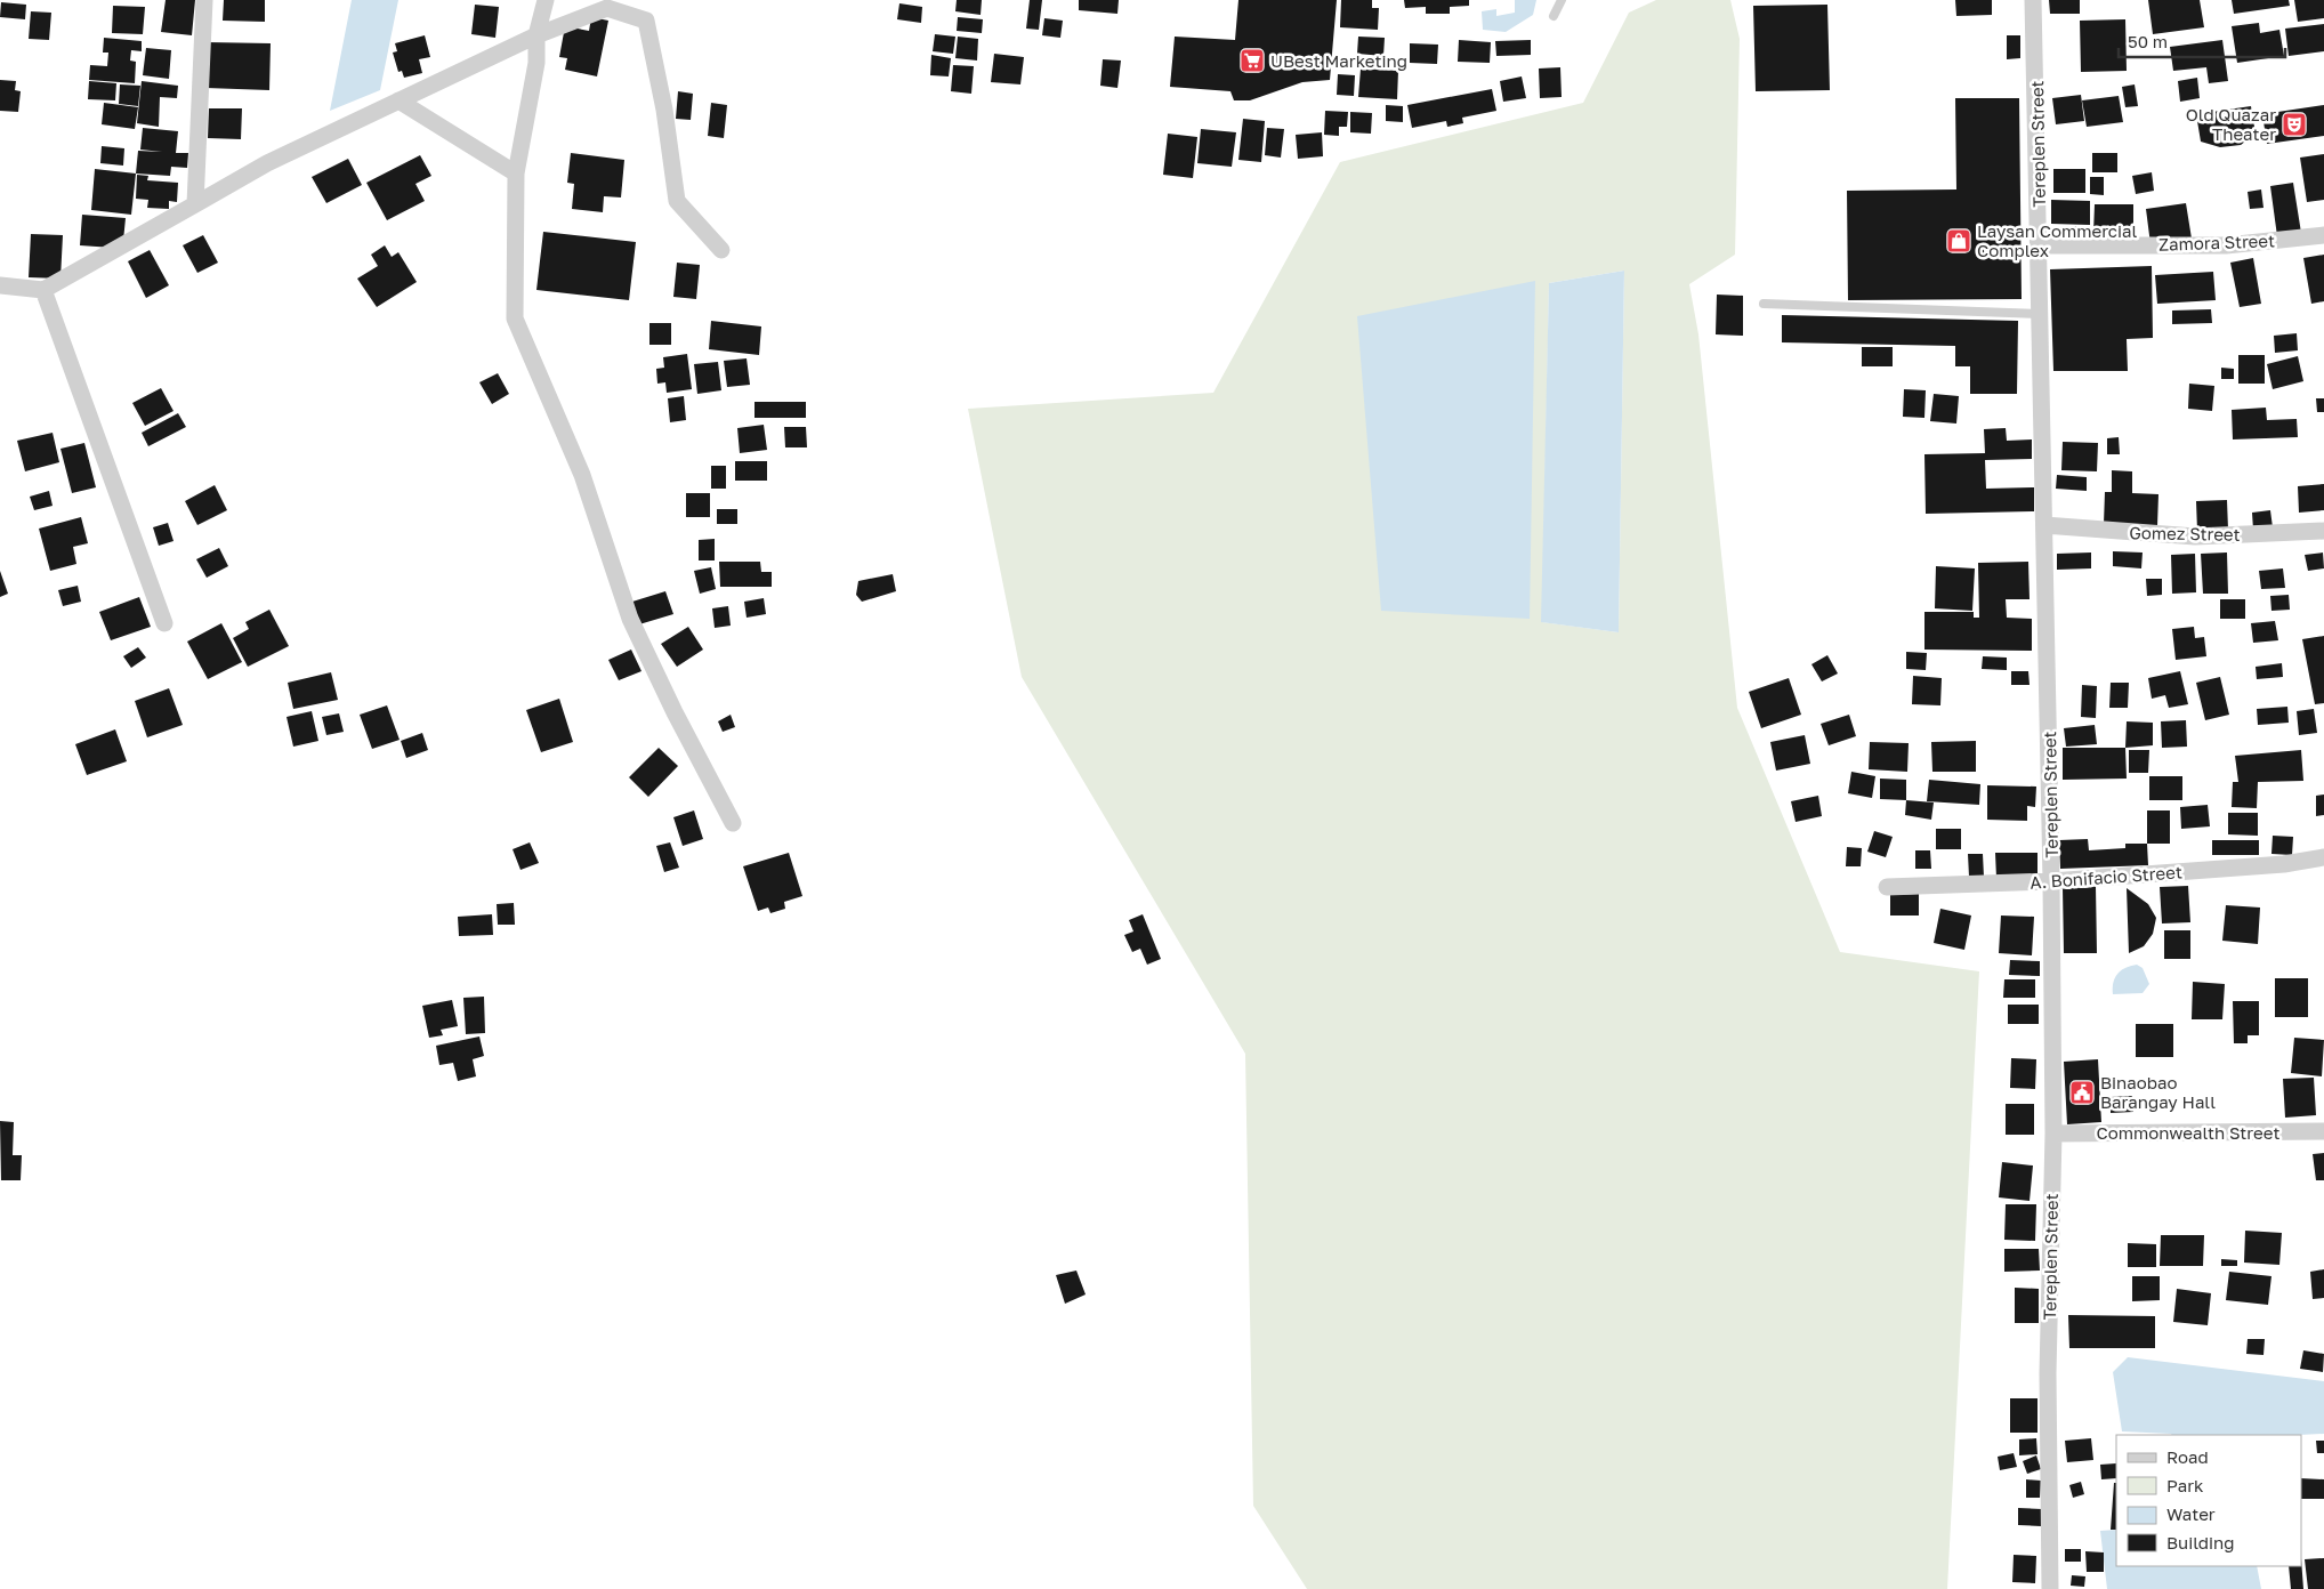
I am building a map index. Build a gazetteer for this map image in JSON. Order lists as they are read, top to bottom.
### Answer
{
  "streets": {
    "street": [
      "Tereplen Street",
      "Zamora Street",
      "Gomez Street",
      "A. Bonifacio Street",
      "Commonwealth Street"
    ]
  },
  "crossings": [
    ["Tereplen Street", "Zamora Street"],
    ["Tereplen Street", "Gomez Street"],
    ["Tereplen Street", "A. Bonifacio Street"],
    ["Tereplen Street", "Commonwealth Street"]
  ],
  "places": {
    "supermarket": ["UBest Marketing"],
    "theatre": ["Old Quazar Theater"],
    "shop": ["Laysan Commercial Complex"],
    "public building": ["Binaobao Barangay Hall"]
  },
  "legend": [
    "Road",
    "Park",
    "Water",
    "Building"
  ],
  "scale_bar": "50 m"
}
